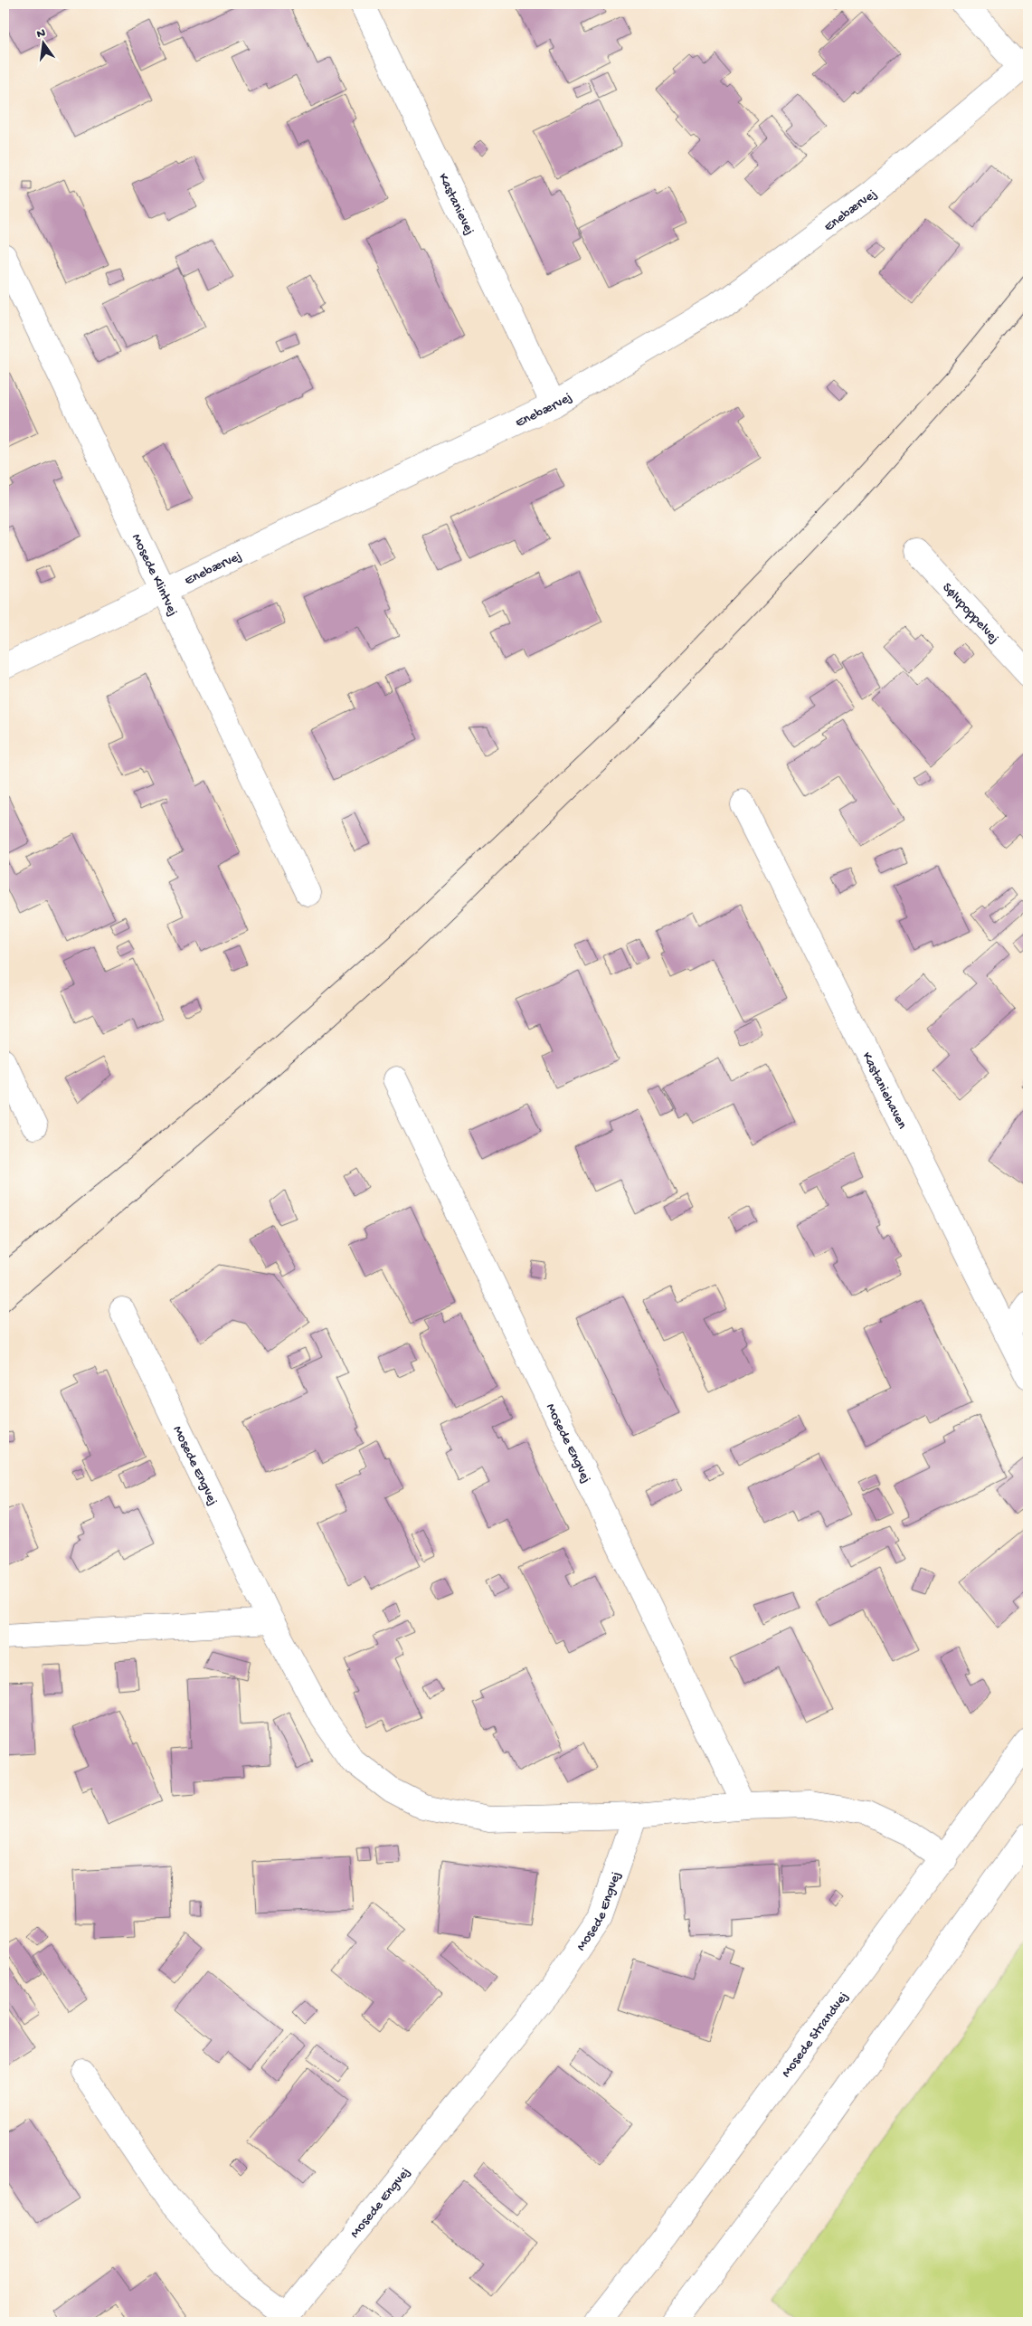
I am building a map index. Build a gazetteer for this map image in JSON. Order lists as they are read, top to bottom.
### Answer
{
  "streets": {
    "street": [
      "Kastanievej",
      "Enebærvej",
      "Mosede Klintvej",
      "Sølvpoppelvej",
      "Kastaniehaven",
      "Mosede Engvej",
      "Mosede Strandvej"
    ]
  },
  "crossings": [
    ["Kastanievej", "Enebærvej"],
    ["Enebærvej", "Mosede Klintvej"],
    ["Mosede Engvej", "Mosede Strandvej"]
  ],
  "north": "top"
}
